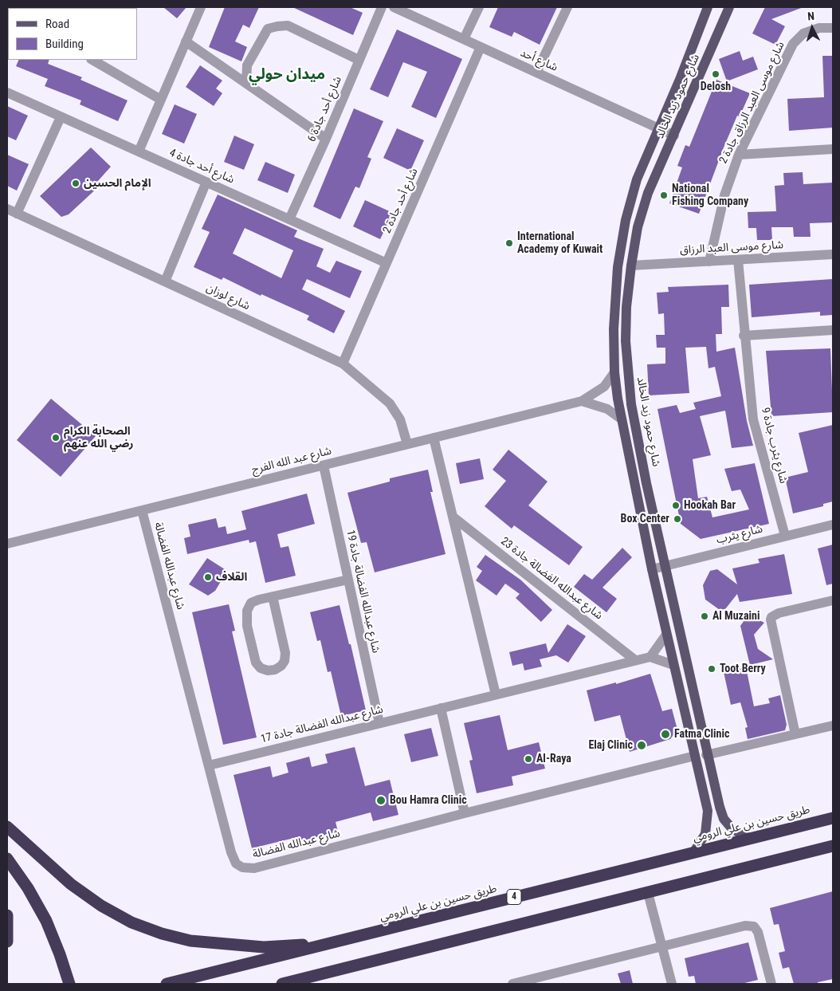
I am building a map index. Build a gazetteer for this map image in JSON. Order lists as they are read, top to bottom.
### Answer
{
  "streets": {
    "highway": ["طريق حسين بن علي الرومي", "4"],
    "main road": ["شارع حمود زيد الخالد"],
    "street": [
      "شارع أحد",
      "شارع موسى العبد الرزاق جادة 2",
      "شارع أحد جادة 6",
      "شارع أحد جادة 4",
      "شارع أحد جادة 2",
      "شارع موسى العبد الرزاق",
      "شارع لوزان",
      "شارع يثرب جادة 9",
      "شارع عبد الله الفرج",
      "شارع يثرب",
      "شارع عبدالله الفضالة",
      "شارع عبدالله الفضالة جادة 23",
      "شارع عبدالله الفضالة جادة 19",
      "شارع عبدالله الفضالة جادة 17"
    ]
  },
  "crossings": [
    ["شارع أحد", "شارع حمود زيد الخالد"],
    ["شارع أحد", "شارع أحد جادة 2"],
    ["شارع حمود زيد الخالد", "شارع موسى العبد الرزاق"],
    ["شارع حمود زيد الخالد", "شارع عبد الله الفرج"],
    ["شارع حمود زيد الخالد", "شارع يثرب"],
    ["شارع حمود زيد الخالد", "شارع عبدالله الفضالة"],
    ["شارع حمود زيد الخالد", "طريق حسين بن علي الرومي"],
    ["شارع موسى العبد الرزاق جادة 2", "شارع موسى العبد الرزاق"],
    ["شارع أحد جادة 6", "شارع أحد جادة 4"],
    ["شارع أحد جادة 4", "شارع أحد جادة 2"],
    ["شارع أحد جادة 2", "شارع لوزان"],
    ["شارع موسى العبد الرزاق", "شارع يثرب جادة 9"],
    ["شارع لوزان", "شارع عبد الله الفرج"],
    ["شارع يثرب جادة 9", "شارع يثرب"],
    ["شارع عبد الله الفرج", "شارع عبدالله الفضالة"],
    ["شارع عبد الله الفرج", "شارع عبدالله الفضالة جادة 19"],
    ["شارع عبدالله الفضالة", "شارع عبدالله الفضالة جادة 17"],
    ["شارع عبدالله الفضالة جادة 23", "شارع عبدالله الفضالة جادة 17"],
    ["شارع عبدالله الفضالة جادة 19", "شارع عبدالله الفضالة جادة 17"]
  ],
  "districts": ["ميدان حولي"],
  "places": [
    "Delosh",
    "الإمام الحسين",
    "National Fishing Company",
    "International Academy of Kuwait",
    "الصحابة الكرام رضي الله عنهم",
    "Hookah Bar",
    "Box Center",
    "القلاف",
    "Al Muzaini",
    "Toot Berry",
    "Fatma Clinic",
    "Elaj Clinic",
    "Al-Raya",
    "Bou Hamra Clinic"
  ],
  "legend": ["Road", "Building"],
  "north": "top"
}
